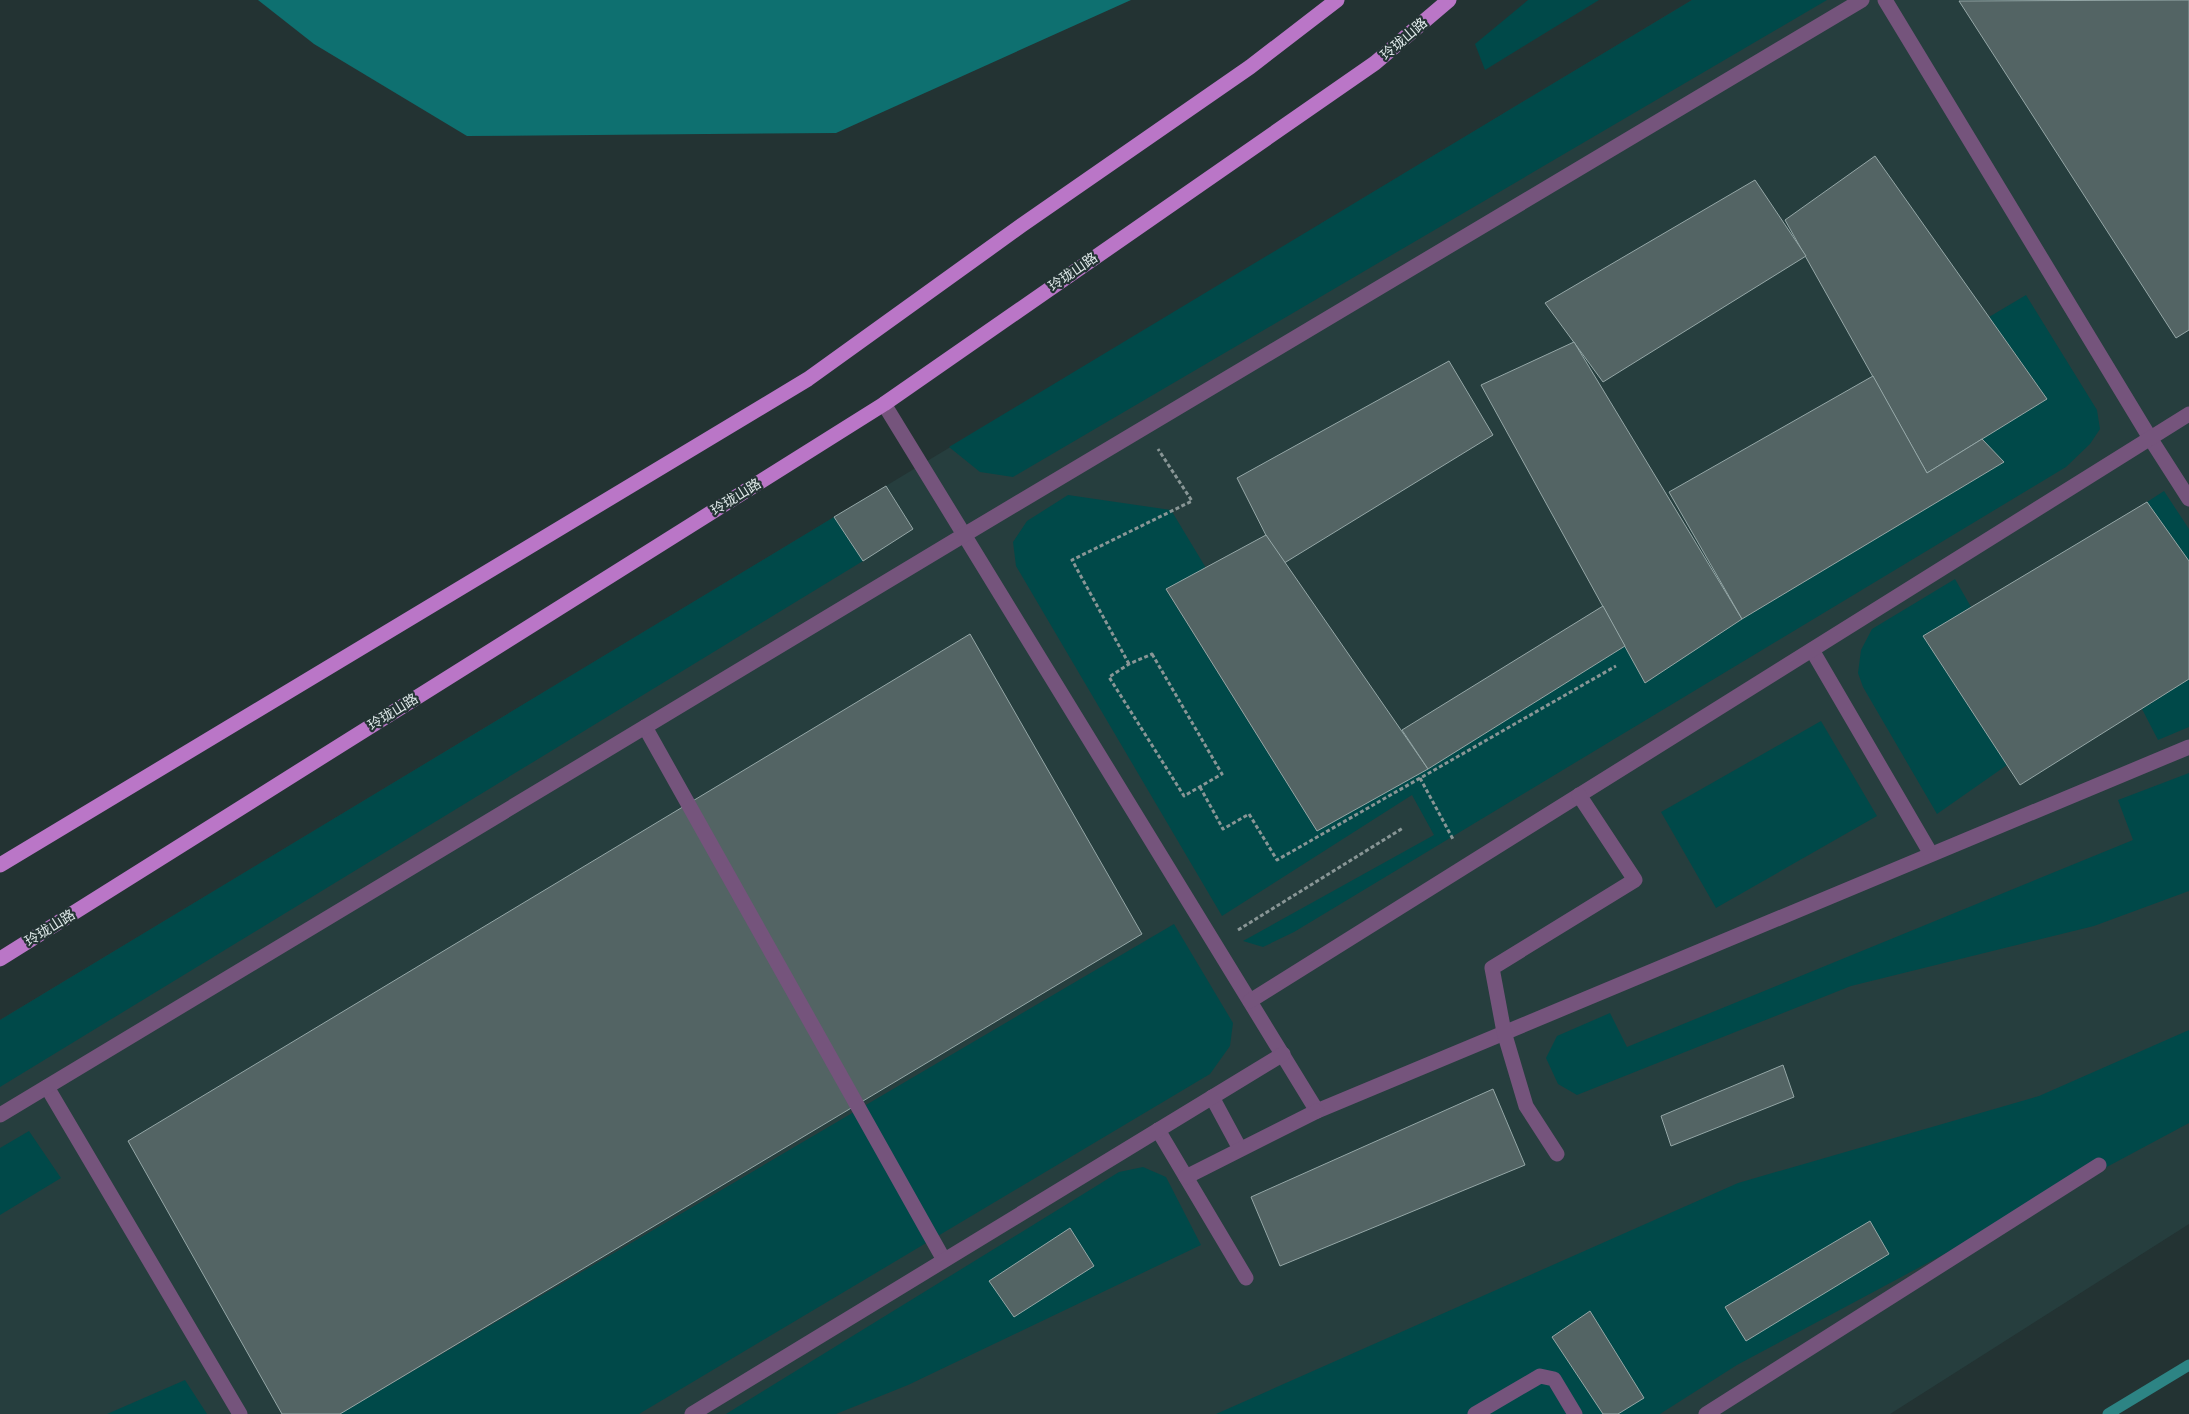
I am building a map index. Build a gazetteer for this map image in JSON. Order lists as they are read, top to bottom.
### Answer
{
  "streets": {
    "main road": ["玲珑山路"]
  }
}
